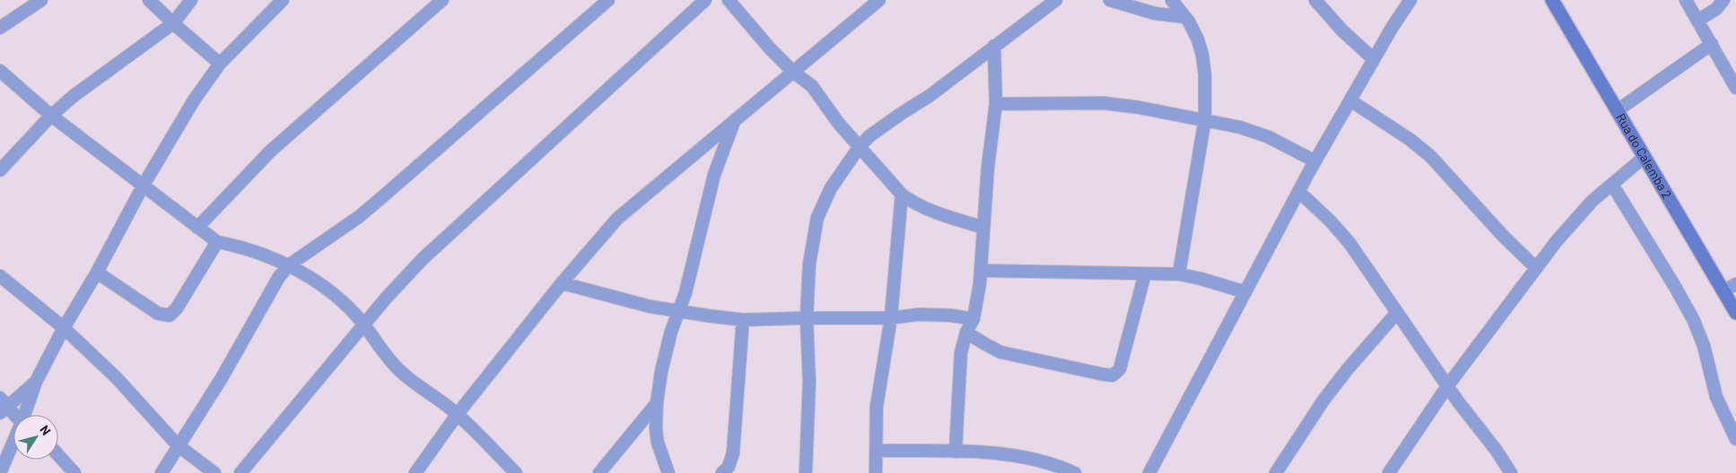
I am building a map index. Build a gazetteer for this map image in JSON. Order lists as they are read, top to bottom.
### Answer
{
  "streets": {
    "main road": ["Rua do Calemba 2"]
  },
  "north": "top right"
}
